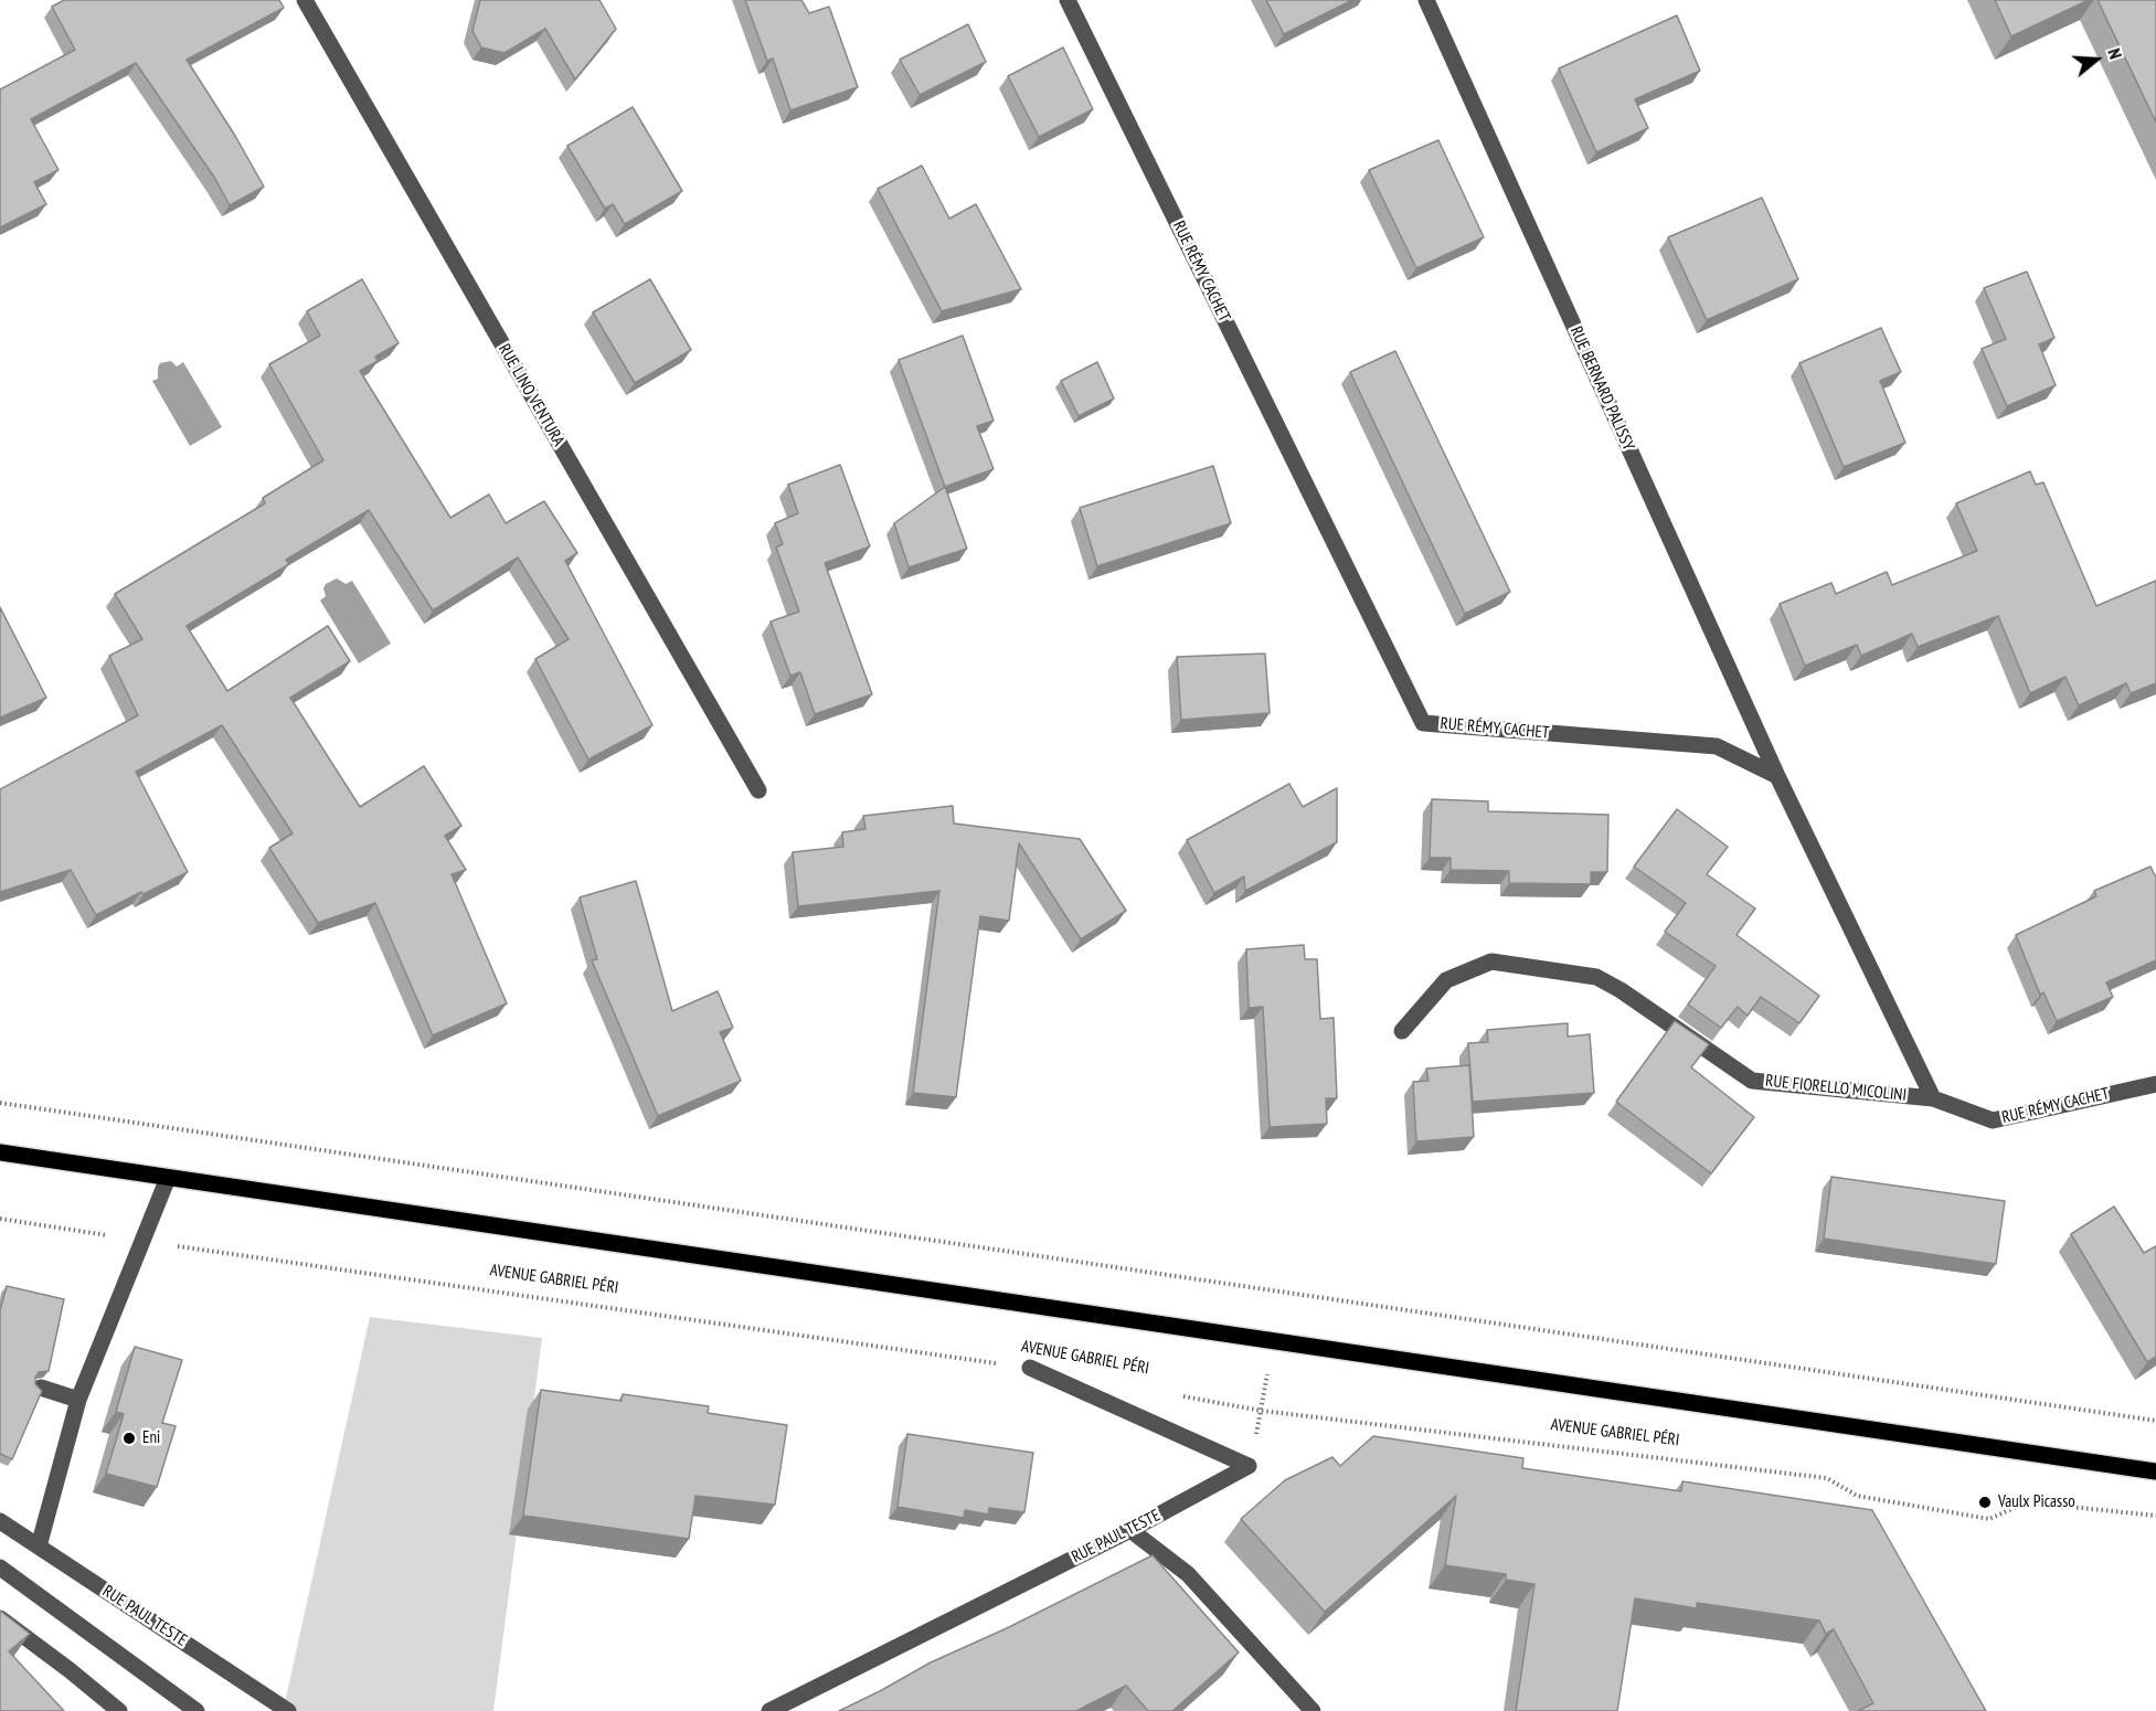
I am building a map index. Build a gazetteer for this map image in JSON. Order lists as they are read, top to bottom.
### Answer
{
  "streets": {
    "street": [
      "RUE RÉMY CACHET",
      "RUE BERNARD PALISSY",
      "RUE LINO VENTURA",
      "RUE FIORELLO MICOLINI",
      "RUE PAUL TESTE"
    ],
    "path": ["AVENUE GABRIEL PÉRI"]
  },
  "crossings": [
    ["RUE RÉMY CACHET", "RUE BERNARD PALISSY"],
    ["RUE RÉMY CACHET", "RUE FIORELLO MICOLINI"],
    ["AVENUE GABRIEL PÉRI", "RUE PAUL TESTE"]
  ],
  "places": ["Eni", "Vaulx Picasso"],
  "north": "right"
}
